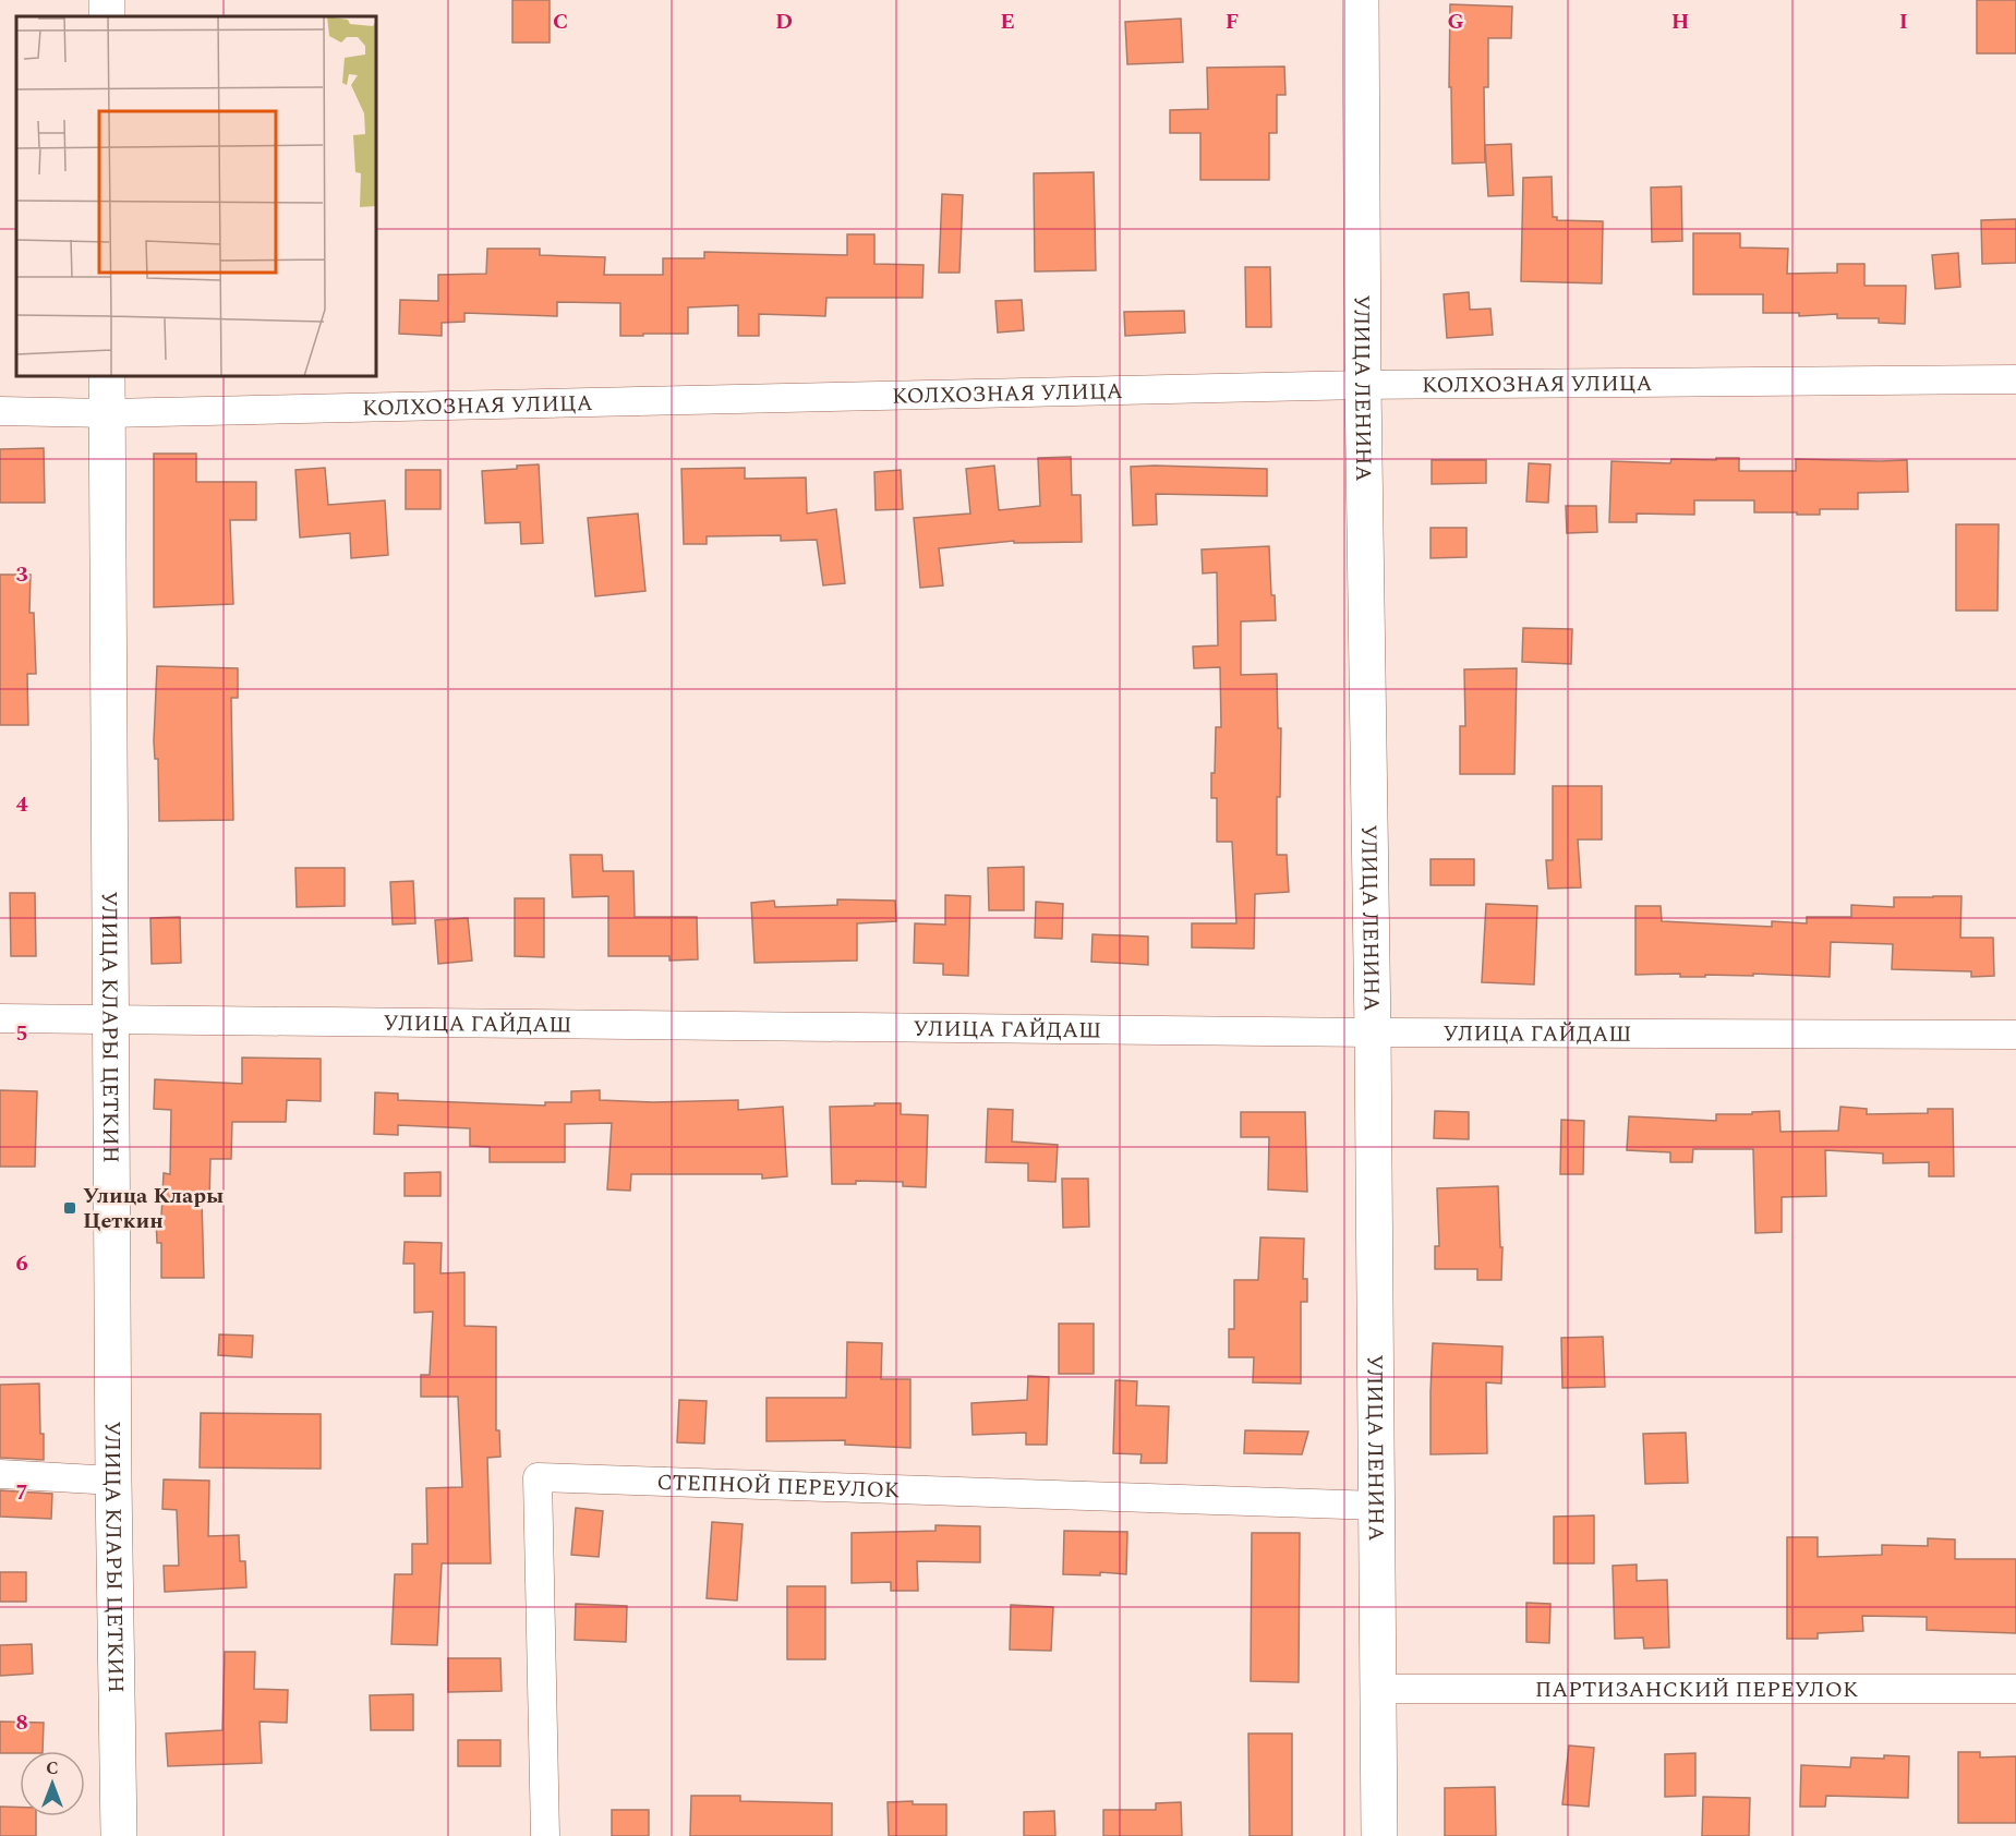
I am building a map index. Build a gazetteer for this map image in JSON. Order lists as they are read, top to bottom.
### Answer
{
  "streets": {
    "street": [
      "КОЛХОЗНАЯ УЛИЦА",
      "УЛИЦА ЛЕНИНА",
      "УЛИЦА ГАЙДАШ",
      "УЛИЦА КЛАРЫ ЦЕТКИН",
      "СТЕПНОЙ ПЕРЕУЛОК",
      "ПАРТИЗАНСКИЙ ПЕРЕУЛОК"
    ]
  },
  "crossings": [
    ["КОЛХОЗНАЯ УЛИЦА", "УЛИЦА ЛЕНИНА"],
    ["КОЛХОЗНАЯ УЛИЦА", "УЛИЦА КЛАРЫ ЦЕТКИН"],
    ["УЛИЦА ЛЕНИНА", "УЛИЦА ГАЙДАШ"],
    ["УЛИЦА ЛЕНИНА", "СТЕПНОЙ ПЕРЕУЛОК"],
    ["УЛИЦА ЛЕНИНА", "ПАРТИЗАНСКИЙ ПЕРЕУЛОК"],
    ["УЛИЦА ГАЙДАШ", "УЛИЦА КЛАРЫ ЦЕТКИН"]
  ],
  "places": {
    "transit": ["Улица Клары Цеткин"]
  },
  "north": "top",
  "grid": {
    "columns": [
      "C",
      "D",
      "E",
      "F",
      "G",
      "H",
      "I"
    ],
    "rows": [
      "3",
      "4",
      "5",
      "6",
      "7",
      "8"
    ]
  }
}
